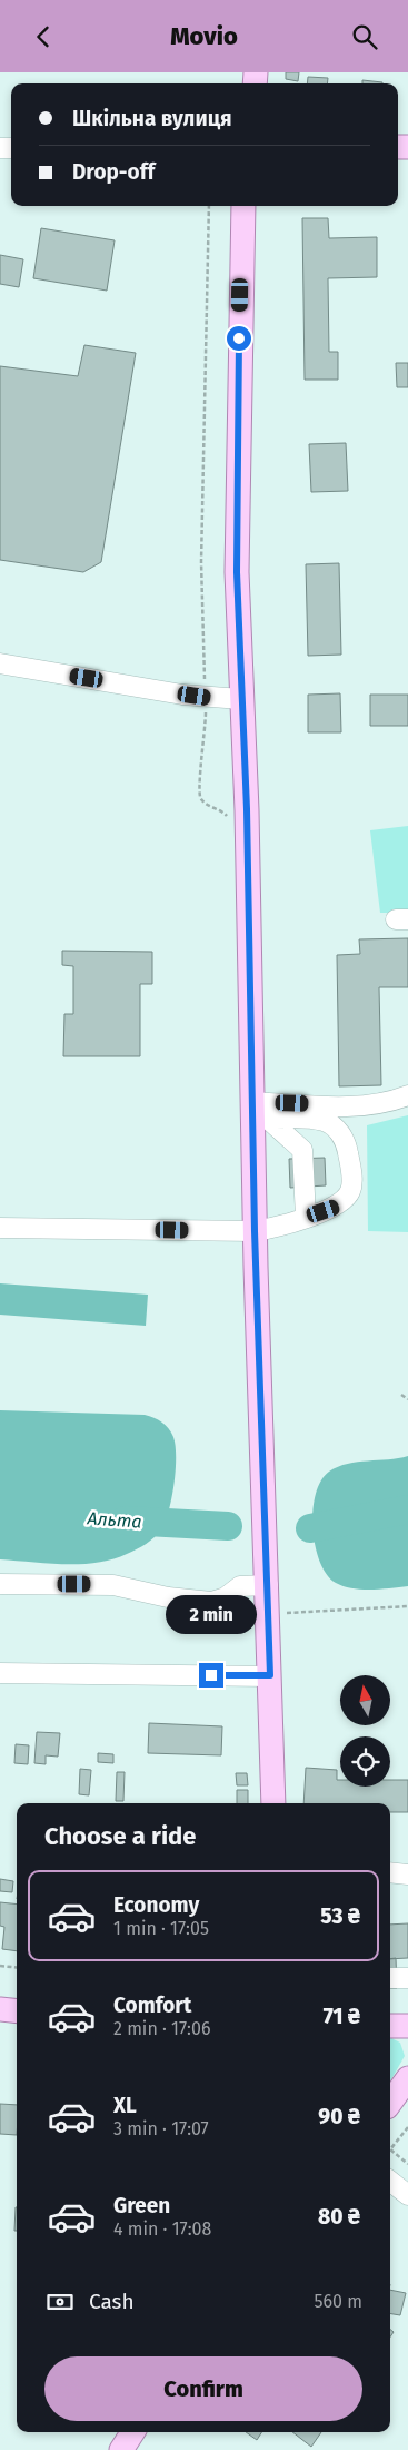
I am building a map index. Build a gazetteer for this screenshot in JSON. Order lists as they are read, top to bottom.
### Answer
{
  "water": ["Альта"],
  "north": "top",
  "page": {
    "header": "Movio",
    "banner": ["Шкільна вулиця", "Drop-off"],
    "bubble": "2 min",
    "heading": "Choose a ride",
    "list": [
      {
        "name": "Economy",
        "note": "1 min · 17:05",
        "value": "53 ₴"
      },
      {
        "name": "Comfort",
        "note": "2 min · 17:06",
        "value": "71 ₴"
      },
      {
        "name": "XL",
        "note": "3 min · 17:07",
        "value": "90 ₴"
      },
      {
        "name": "Green",
        "note": "4 min · 17:08",
        "value": "80 ₴"
      }
    ],
    "pay": ["Cash", "560 m"],
    "buttons": "Confirm"
  }
}
